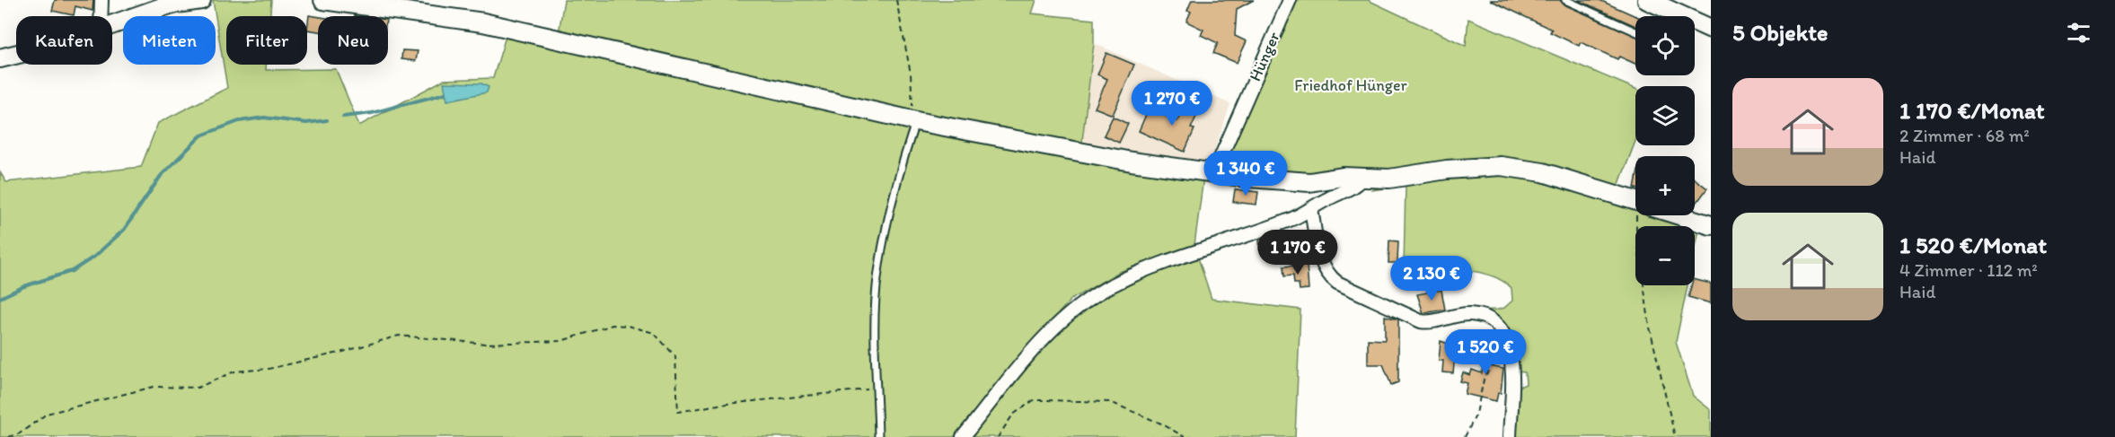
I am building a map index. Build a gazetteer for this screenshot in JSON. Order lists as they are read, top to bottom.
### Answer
{
  "streets": {
    "street": ["Hünger"]
  },
  "parks": ["Friedhof Hünger"],
  "page": {
    "heading": "5 Objekte",
    "map_buttons": ["+", "−"],
    "chip": [
      "Kaufen",
      "Mieten",
      "Filter",
      "Neu"
    ],
    "list": [
      {
        "name": "1 170 €/Monat",
        "note": "2 Zimmer · 68 m² · Haid"
      },
      {
        "name": "1 520 €/Monat",
        "note": "4 Zimmer · 112 m² · Haid"
      }
    ],
    "price": [
      "1 270 €",
      "1 340 €",
      "1 170 €",
      "2 130 €",
      "1 520 €"
    ]
  }
}
